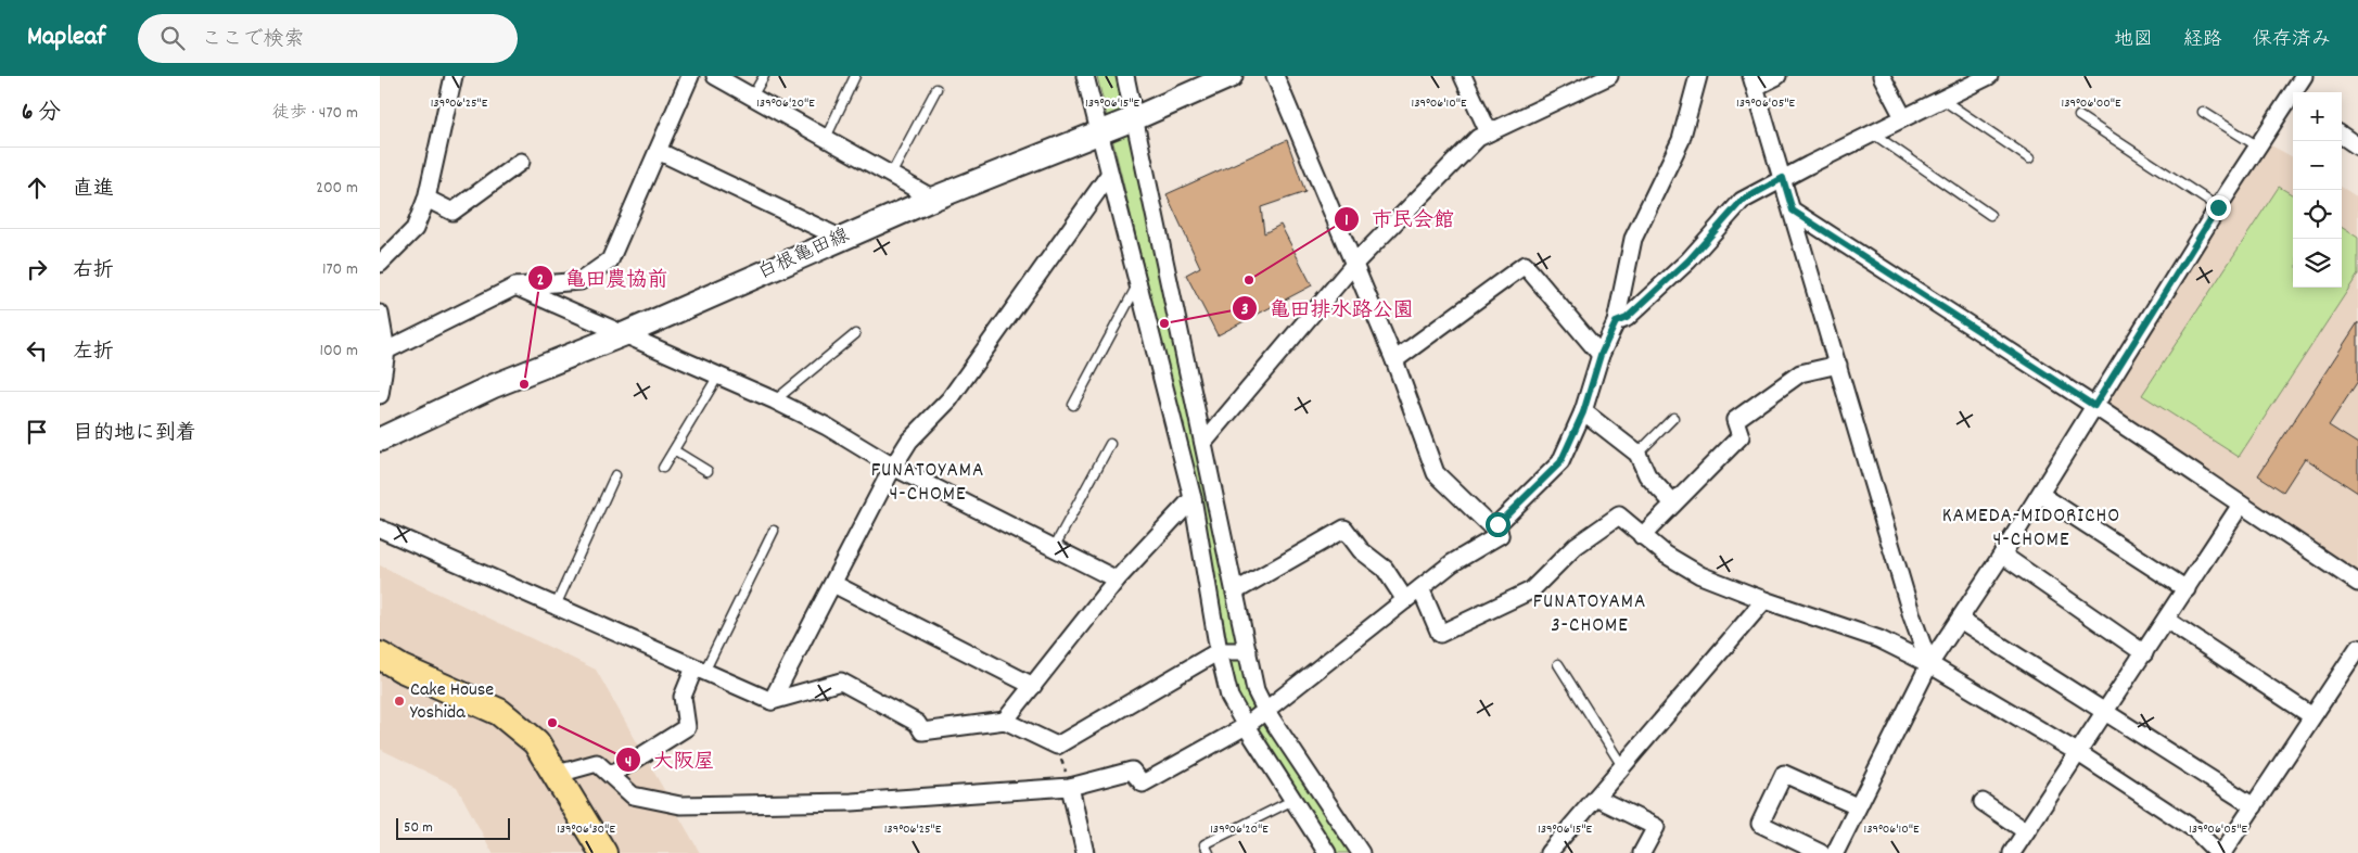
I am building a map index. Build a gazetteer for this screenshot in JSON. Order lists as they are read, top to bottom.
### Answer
{
  "streets": {
    "main road": ["白根亀田線"]
  },
  "districts": ["FUNATOYAMA 4-CHOME", "KAMEDA-MIDORICHO 4-CHOME", "FUNATOYAMA 3-CHOME"],
  "places": [
    "市民会館",
    "亀田排水路公園",
    "亀田農協前",
    "Cake House Yoshida",
    "大阪屋"
  ],
  "scale_bar": "50 m",
  "page": {
    "header": "Mapleaf",
    "search": "ここで検索",
    "nav": ["地図", "経路", "保存済み"],
    "heading": ["6 分", "徒歩 · 470 m"],
    "map_buttons": ["+", "−"],
    "list": [
      ["直進", "200 m"],
      ["右折", "170 m"],
      ["左折", "100 m"],
      "目的地に到着"
    ],
    "scale": "50 m"
  },
  "coordinates": [
    "139°06'20\"E",
    "139°06'25\"E",
    "139°06'15\"E",
    "139°06'10\"E",
    "139°06'05\"E",
    "139°06'00\"E",
    "139°06'30\"E"
  ]
}
